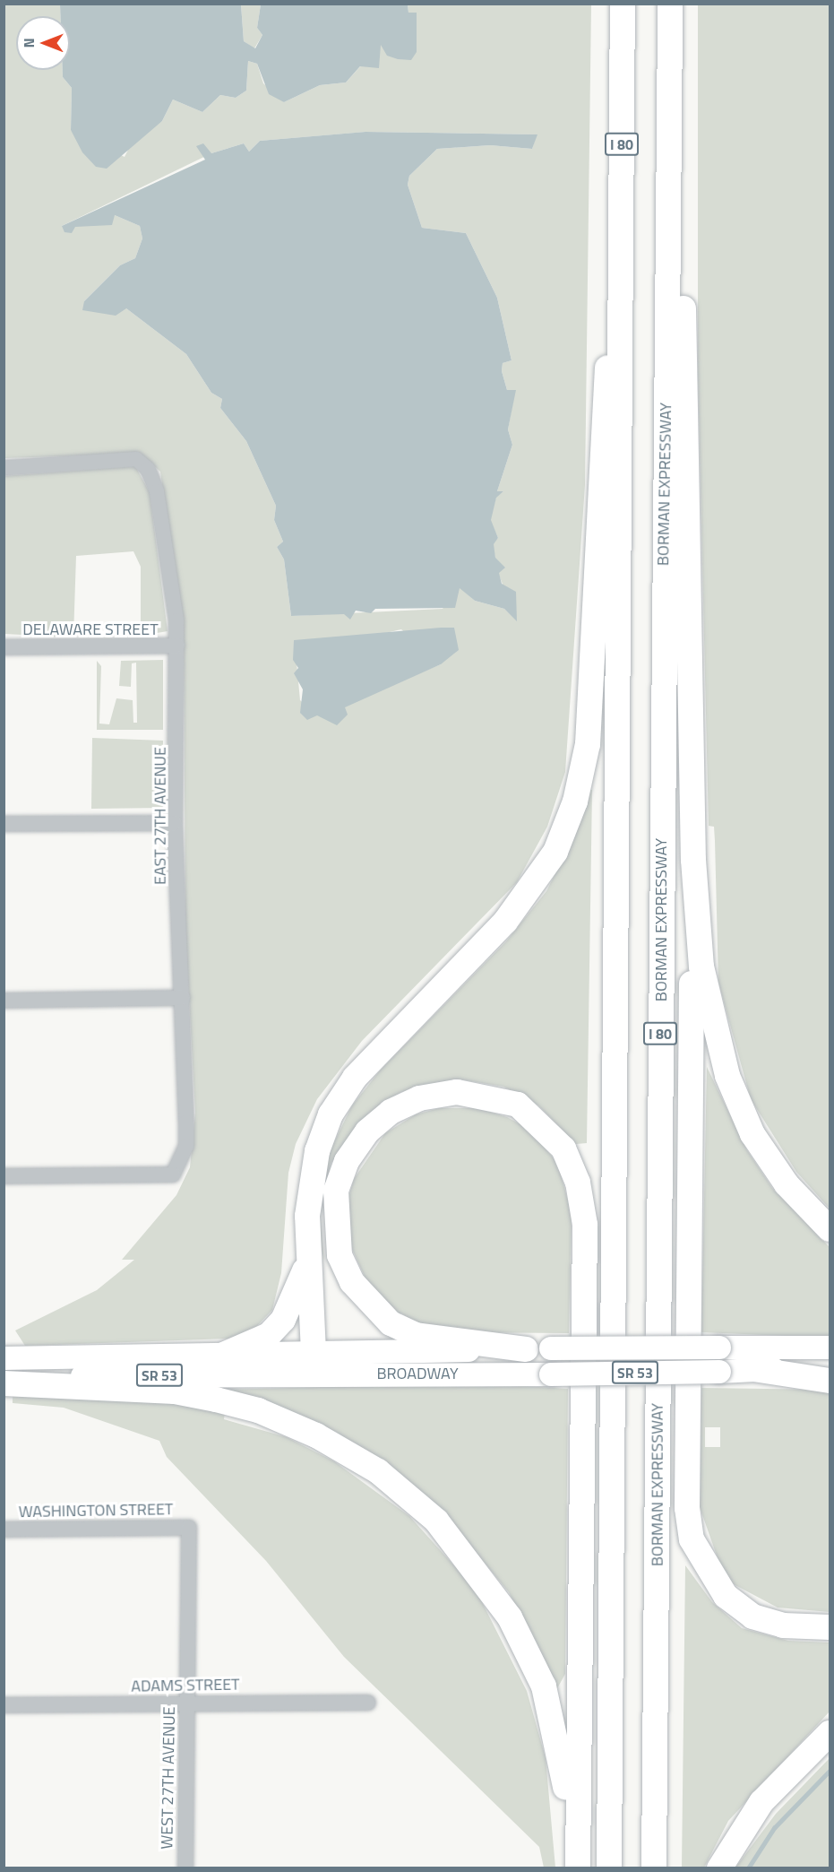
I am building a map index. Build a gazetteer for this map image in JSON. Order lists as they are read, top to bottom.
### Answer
{
  "streets": {
    "highway": ["I 80", "BORMAN EXPRESSWAY"],
    "main road": ["SR 53", "BROADWAY"],
    "street": [
      "DELAWARE STREET",
      "EAST 27TH AVENUE",
      "WASHINGTON STREET",
      "ADAMS STREET",
      "WEST 27TH AVENUE"
    ]
  },
  "crossings": [
    ["DELAWARE STREET", "EAST 27TH AVENUE"],
    ["WASHINGTON STREET", "WEST 27TH AVENUE"],
    ["ADAMS STREET", "WEST 27TH AVENUE"]
  ],
  "north": "left"
}
